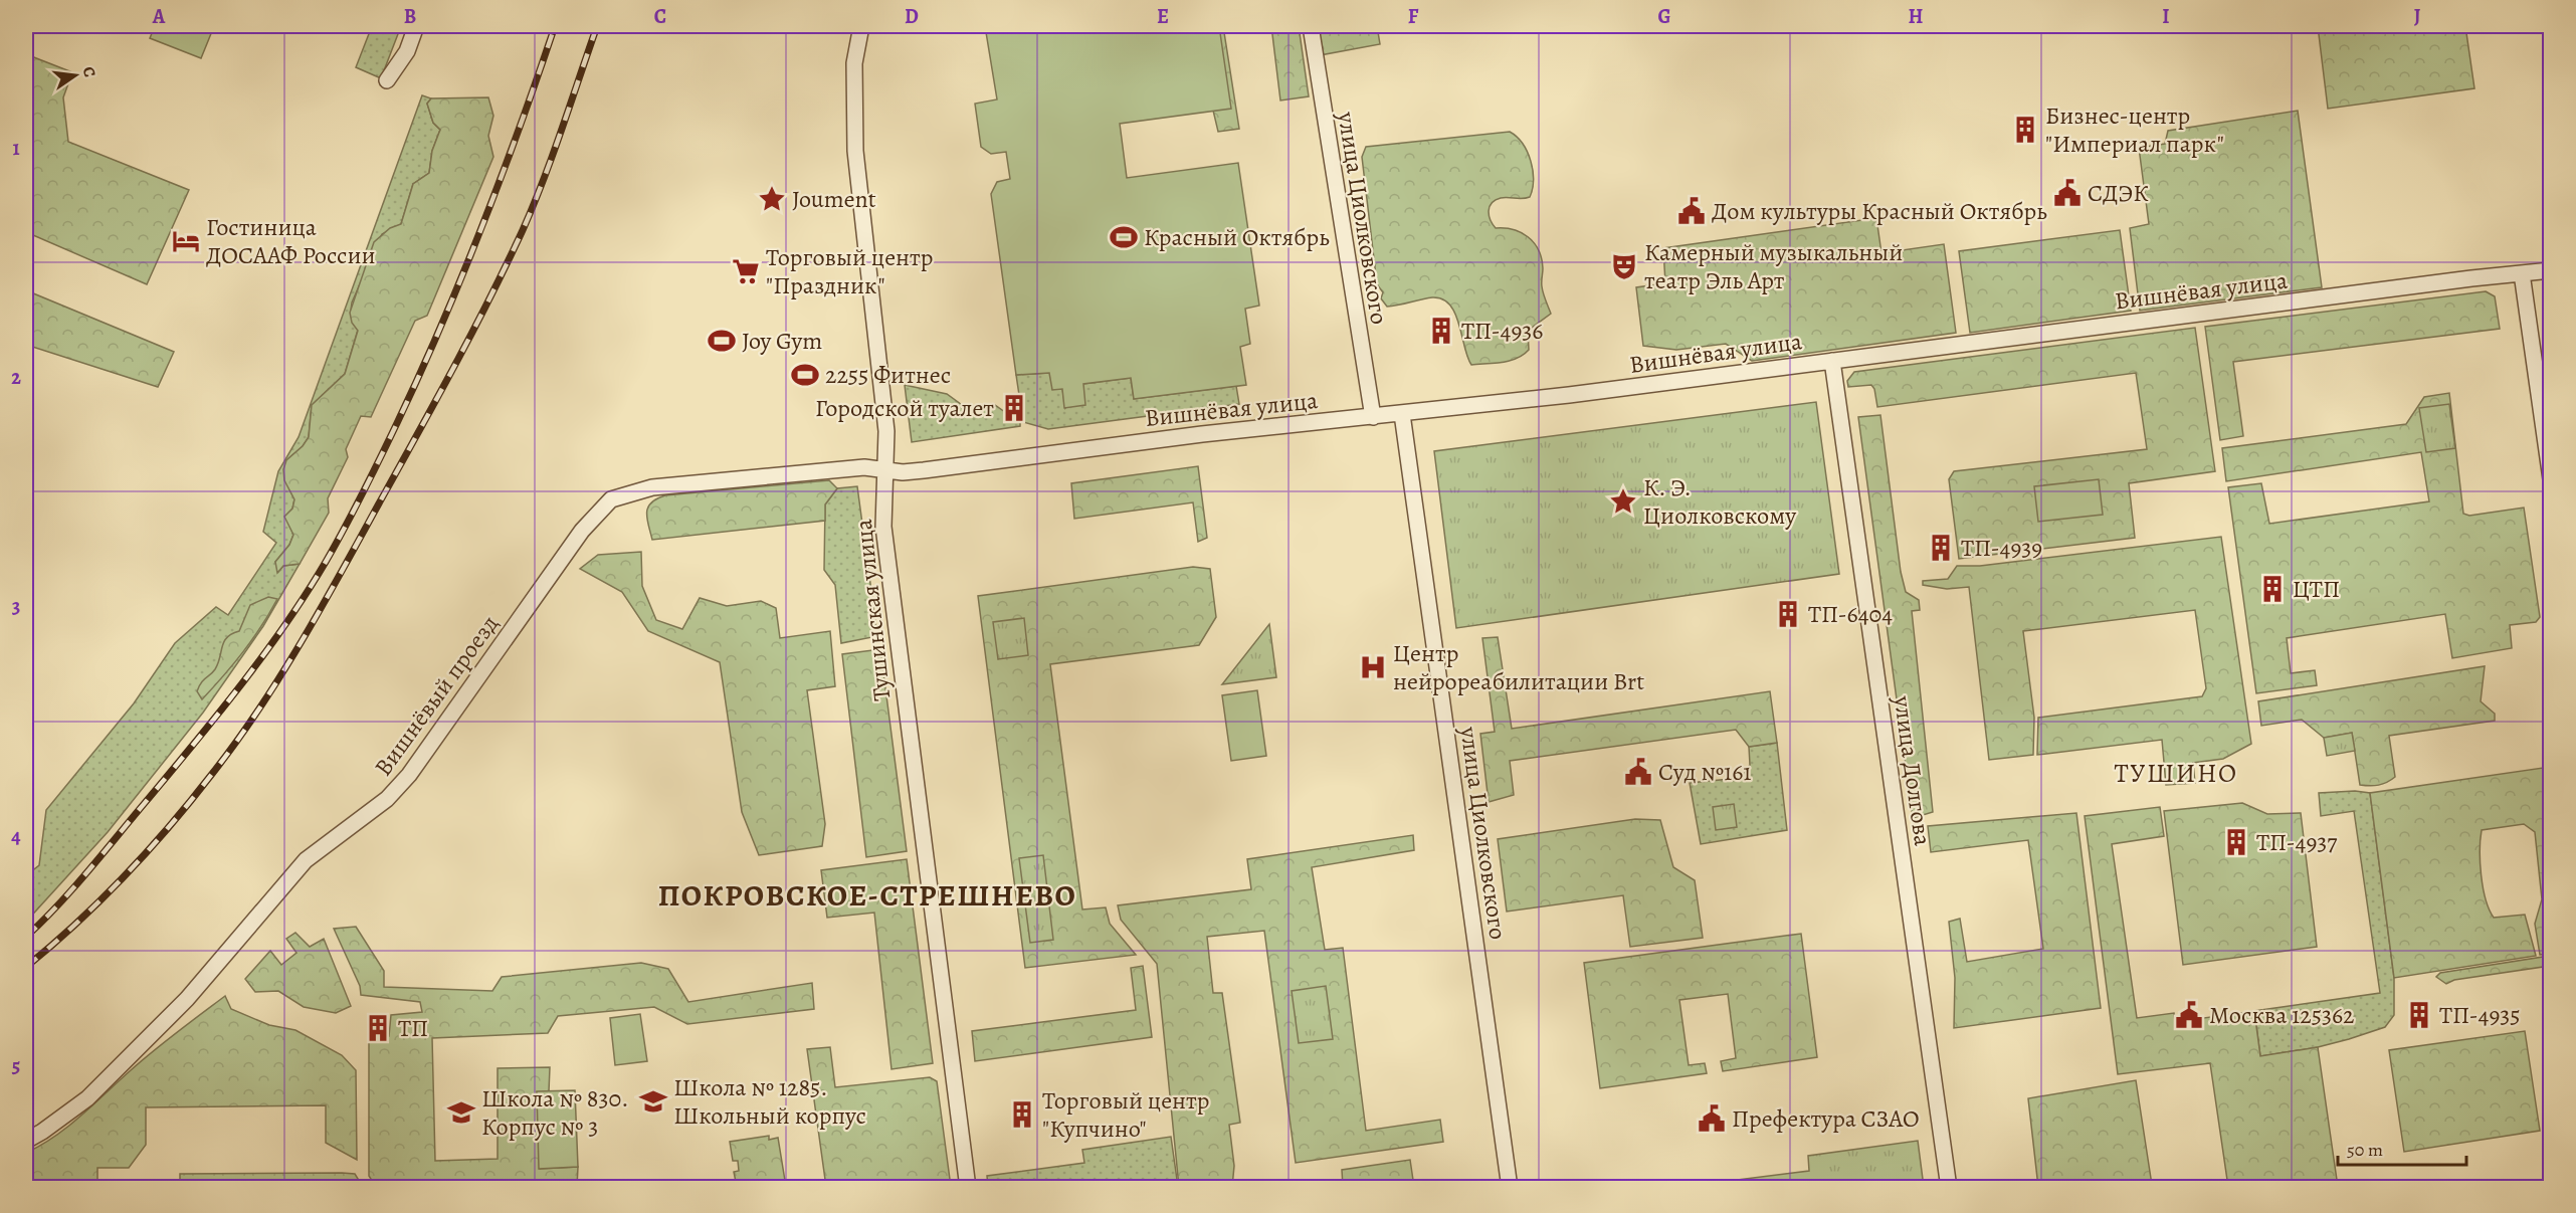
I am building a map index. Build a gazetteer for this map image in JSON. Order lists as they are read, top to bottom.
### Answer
{
  "streets": {
    "street": [
      "улица Циолковского",
      "Вишнёвая улица",
      "Тушинская улица",
      "Вишнёвый проезд",
      "улица Долгова"
    ]
  },
  "crossings": [
    ["улица Циолковского", "Вишнёвая улица"],
    ["Вишнёвая улица", "Тушинская улица"],
    ["Вишнёвая улица", "Вишнёвый проезд"],
    ["Вишнёвая улица", "улица Долгова"],
    ["Тушинская улица", "Вишнёвый проезд"]
  ],
  "districts": ["ТУШИНО", "ПОКРОВСКОЕ-СТРЕШНЕВО"],
  "places": {
    "building": [
      "Бизнес-центр \"Империал парк\"",
      "ТП-4936",
      "Городской туалет",
      "ТП-4939",
      "ЦТП",
      "ТП-6404",
      "ТП-4937",
      "ТП-4935",
      "ТП",
      "Торговый центр \"Купчино\""
    ],
    "public building": [
      "СДЭК",
      "Дом культуры Красный Октябрь",
      "Суд №161",
      "Москва 125362",
      "Префектура СЗАО"
    ],
    "place": ["Joument", "К. Э. Циолковскому"],
    "sports": ["Красный Октябрь", "Joy Gym", "2255 Фитнес"],
    "hotel": ["Гостиница ДОСААФ России"],
    "theatre": ["Камерный музыкальный театр Эль Арт"],
    "supermarket": ["Торговый центр \"Праздник\""],
    "hospital": ["Центр нейрореабилитации Brt"],
    "school or university": ["Школа № 1285. Школьный корпус", "Школа № 830. Корпус № 3"]
  },
  "scale_bar": "50 m",
  "north": "right",
  "grid": {
    "columns": [
      "A",
      "B",
      "C",
      "D",
      "E",
      "F",
      "G",
      "H",
      "I",
      "J"
    ],
    "rows": [
      "1",
      "2",
      "3",
      "4",
      "5"
    ]
  }
}
